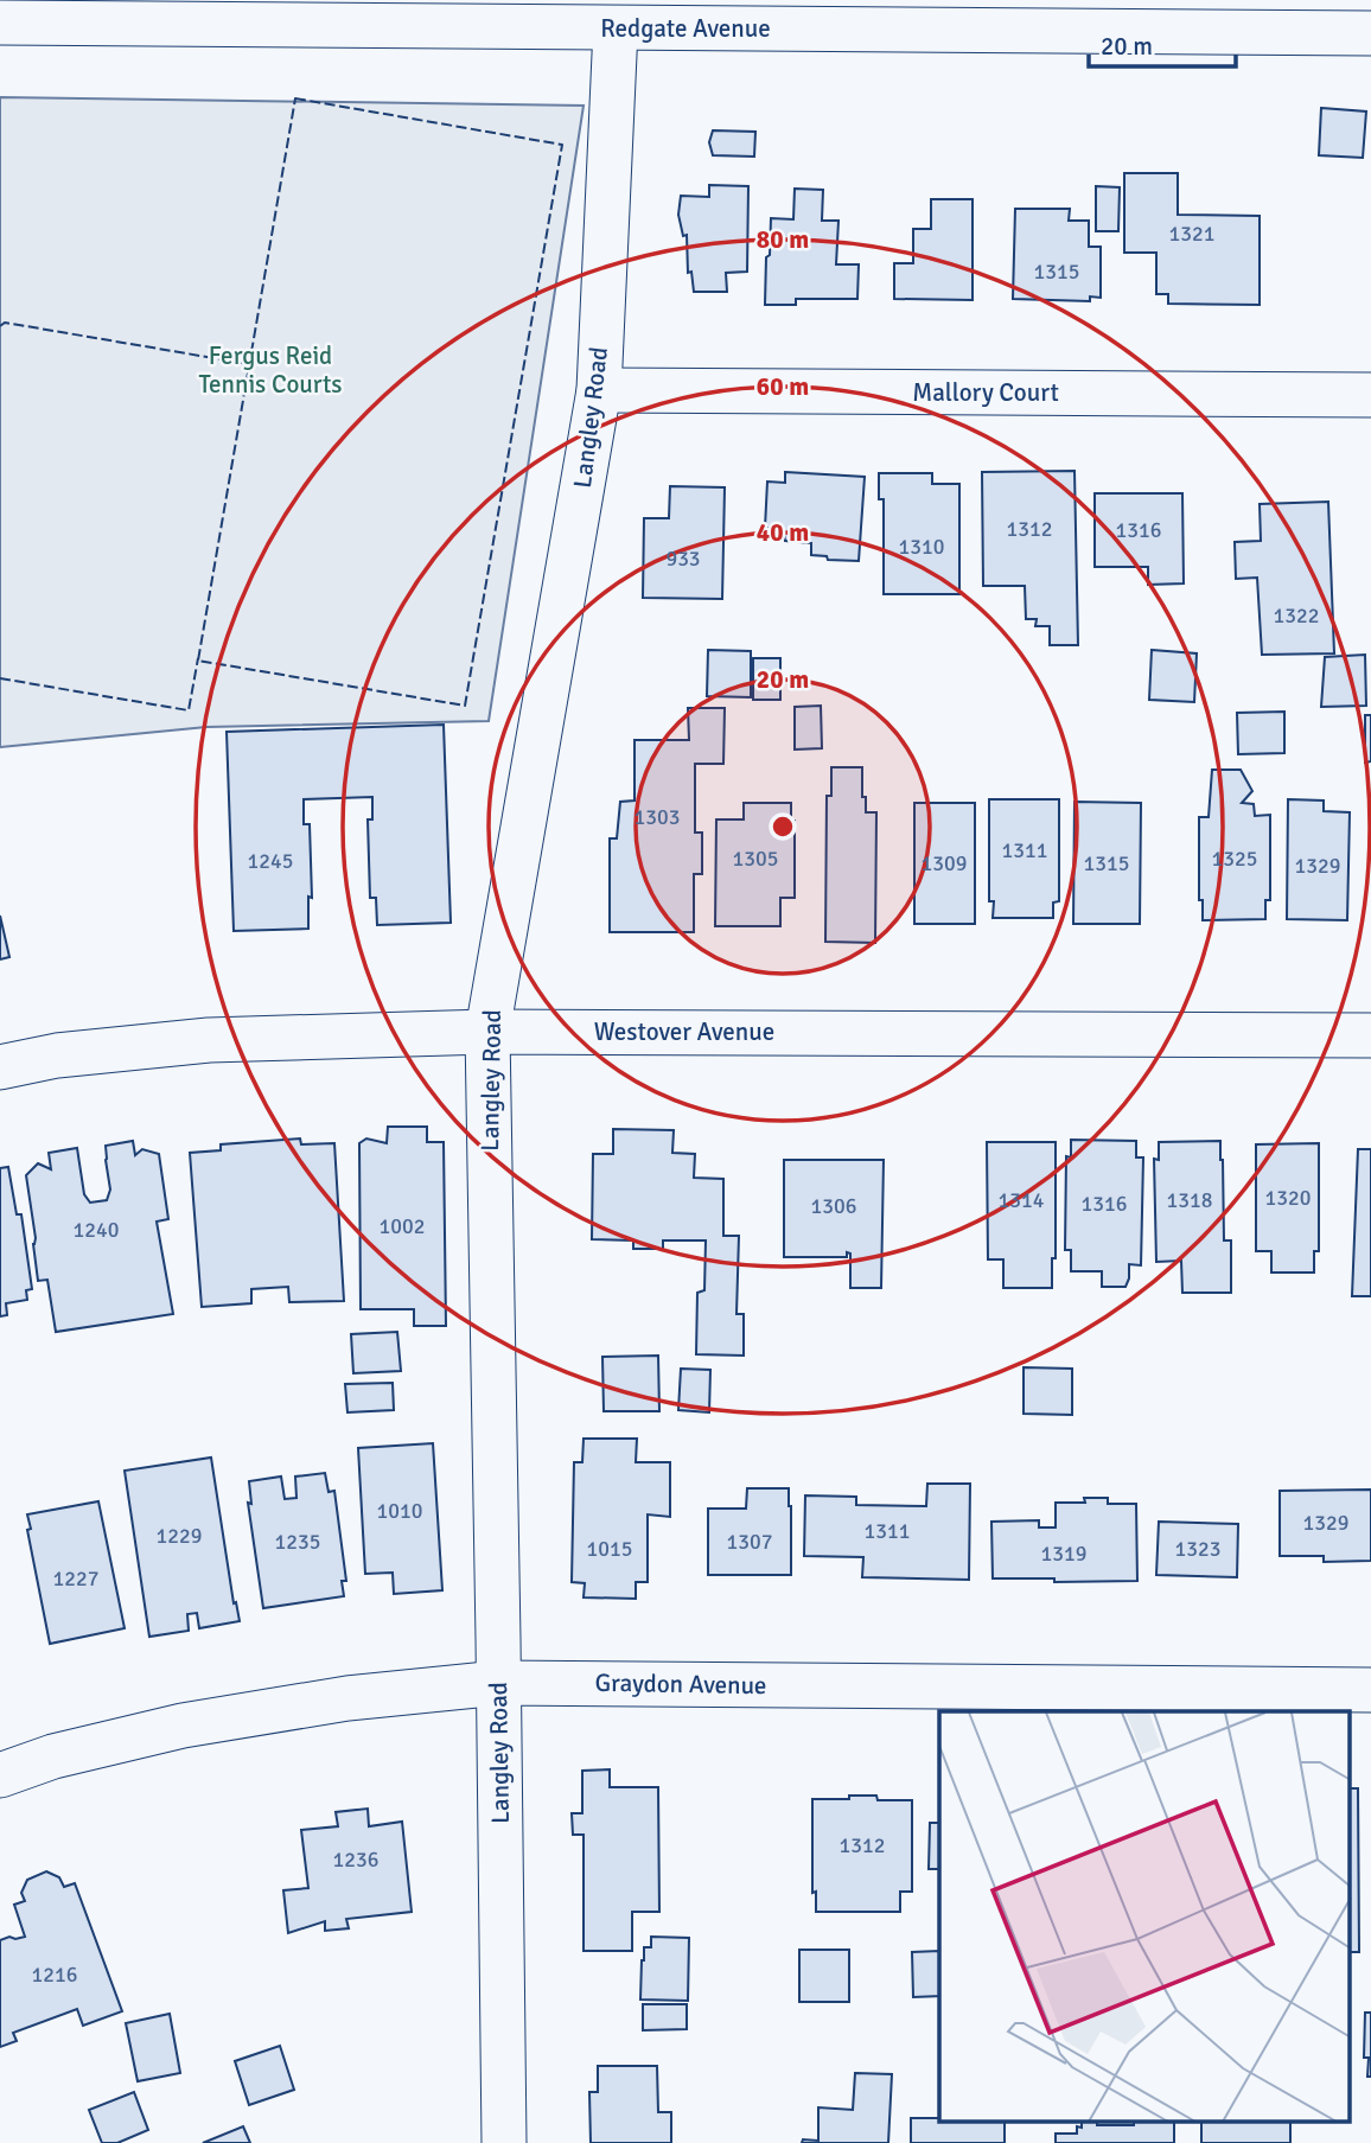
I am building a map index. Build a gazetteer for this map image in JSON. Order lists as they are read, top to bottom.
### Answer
{
  "streets": {
    "street": [
      "Redgate Avenue",
      "Mallory Court",
      "Langley Road",
      "Westover Avenue",
      "Graydon Avenue"
    ]
  },
  "crossings": [
    ["Redgate Avenue", "Langley Road"],
    ["Mallory Court", "Langley Road"],
    ["Langley Road", "Westover Avenue"],
    ["Langley Road", "Graydon Avenue"]
  ],
  "parks": ["Fergus Reid Tennis Courts"],
  "house_numbers": [
    "1321",
    "1315",
    "1312",
    "1316",
    "1310",
    "933",
    "1322",
    "1303",
    "1311",
    "1305",
    "1325",
    "1245",
    "1309",
    "1315",
    "1329",
    "1320",
    "1314",
    "1318",
    "1316",
    "1306",
    "1002",
    "1240",
    "1010",
    "1329",
    "1311",
    "1229",
    "1235",
    "1307",
    "1015",
    "1323",
    "1319",
    "1227",
    "1312",
    "1236",
    "1216"
  ],
  "scale_bar": "20 m",
  "rings": [
    "80 m",
    "60 m",
    "40 m",
    "20 m"
  ]
}
